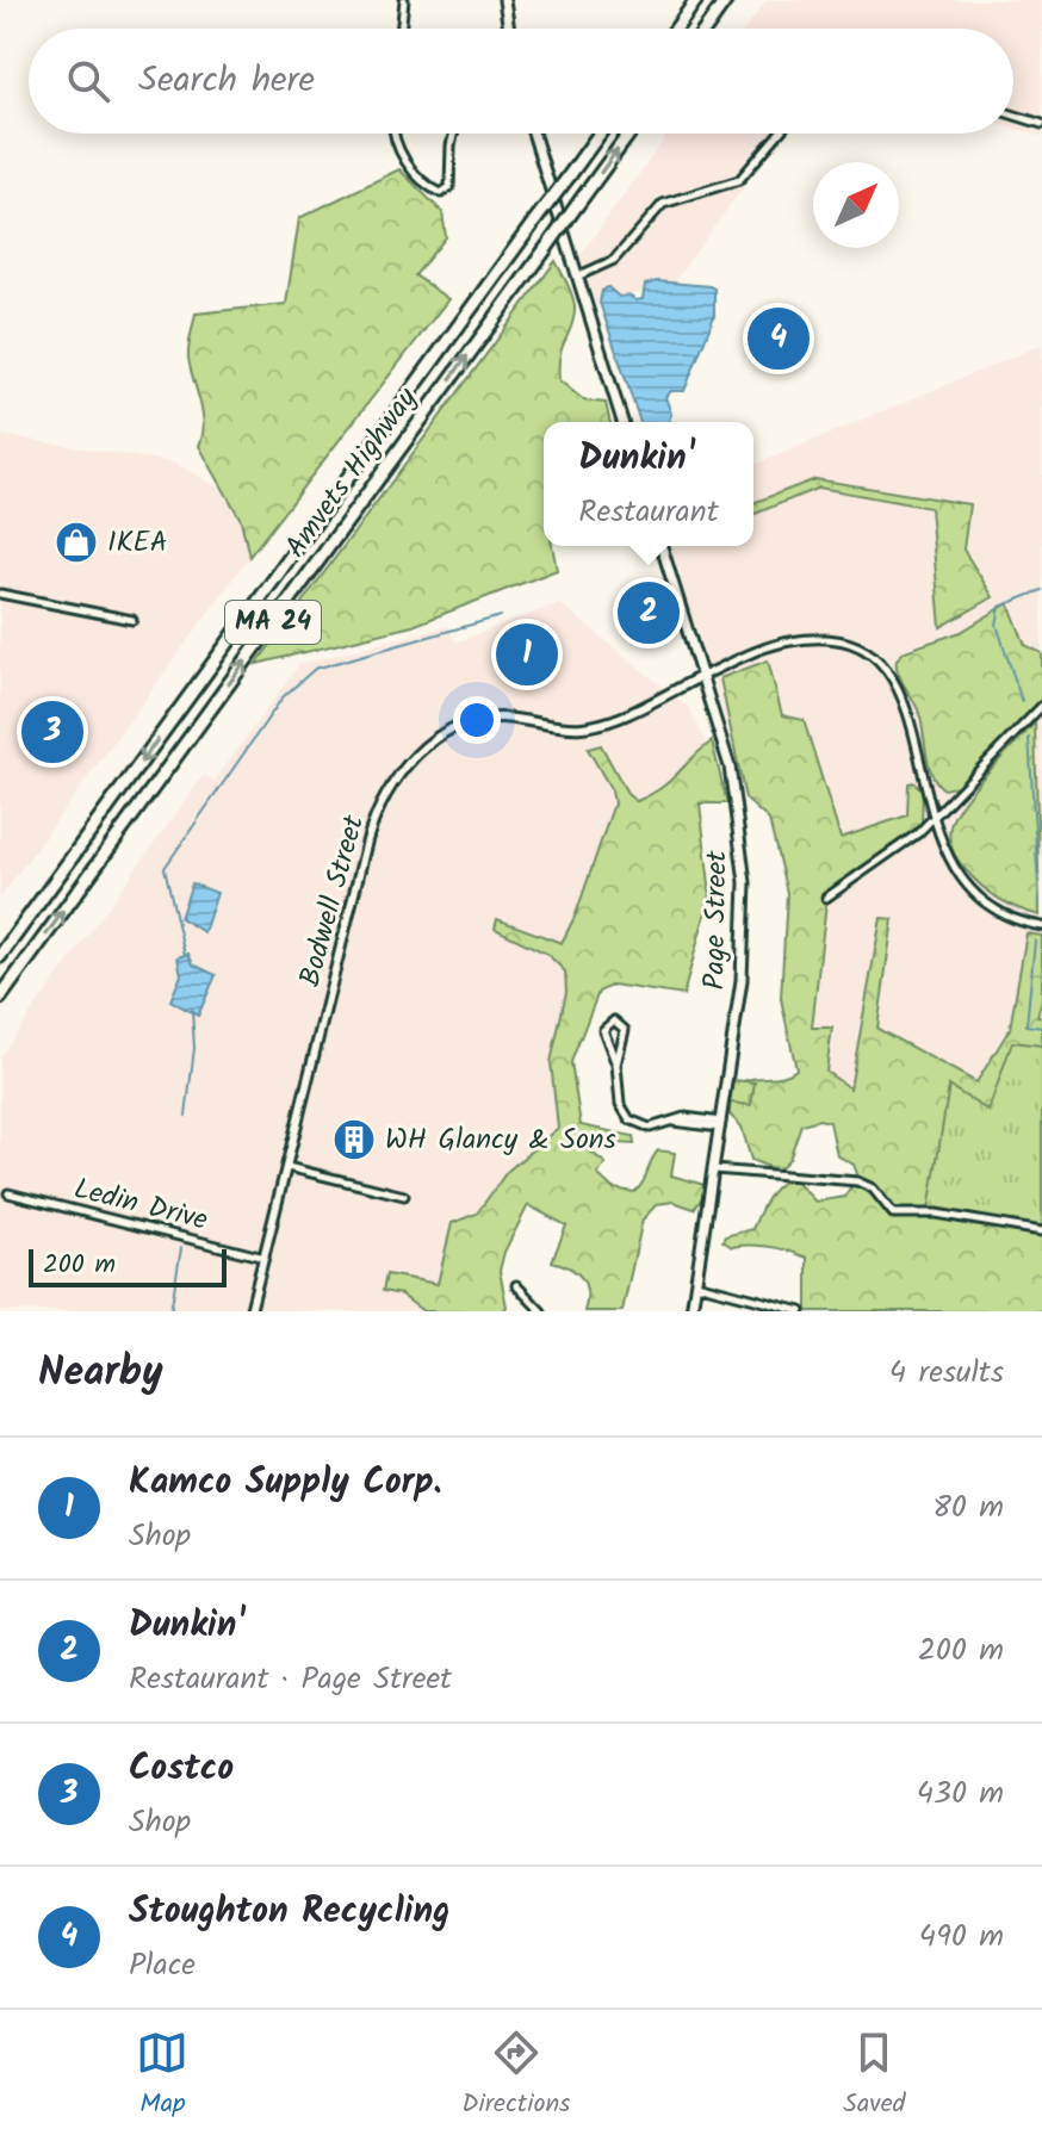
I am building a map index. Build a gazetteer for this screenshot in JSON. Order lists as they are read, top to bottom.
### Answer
{
  "streets": {
    "highway": ["Amvets Highway", "MA 24"],
    "main road": ["Page Street"],
    "street": ["Bodwell Street", "Ledin Drive"]
  },
  "crossings": [
    ["Bodwell Street", "Page Street"],
    ["Bodwell Street", "Ledin Drive"]
  ],
  "places": {
    "shop": ["IKEA"],
    "building": ["WH Glancy & Sons"]
  },
  "scale_bar": "200 m",
  "north": "top right",
  "page": {
    "search": "Search here",
    "pins": [
      "4",
      "2",
      "1",
      "3"
    ],
    "popup": ["Dunkin'", "Restaurant"],
    "scale": "200 m",
    "heading": ["Nearby", "4 results"],
    "list": [
      {
        "mark": "1",
        "name": "Kamco Supply Corp.",
        "note": "Shop",
        "value": "80 m"
      },
      {
        "mark": "2",
        "name": "Dunkin'",
        "note": "Restaurant · Page Street",
        "value": "200 m"
      },
      {
        "mark": "3",
        "name": "Costco",
        "note": "Shop",
        "value": "430 m"
      },
      {
        "mark": "4",
        "name": "Stoughton Recycling",
        "note": "Place",
        "value": "490 m"
      }
    ],
    "nav": ["Map", "Directions", "Saved"]
  }
}
